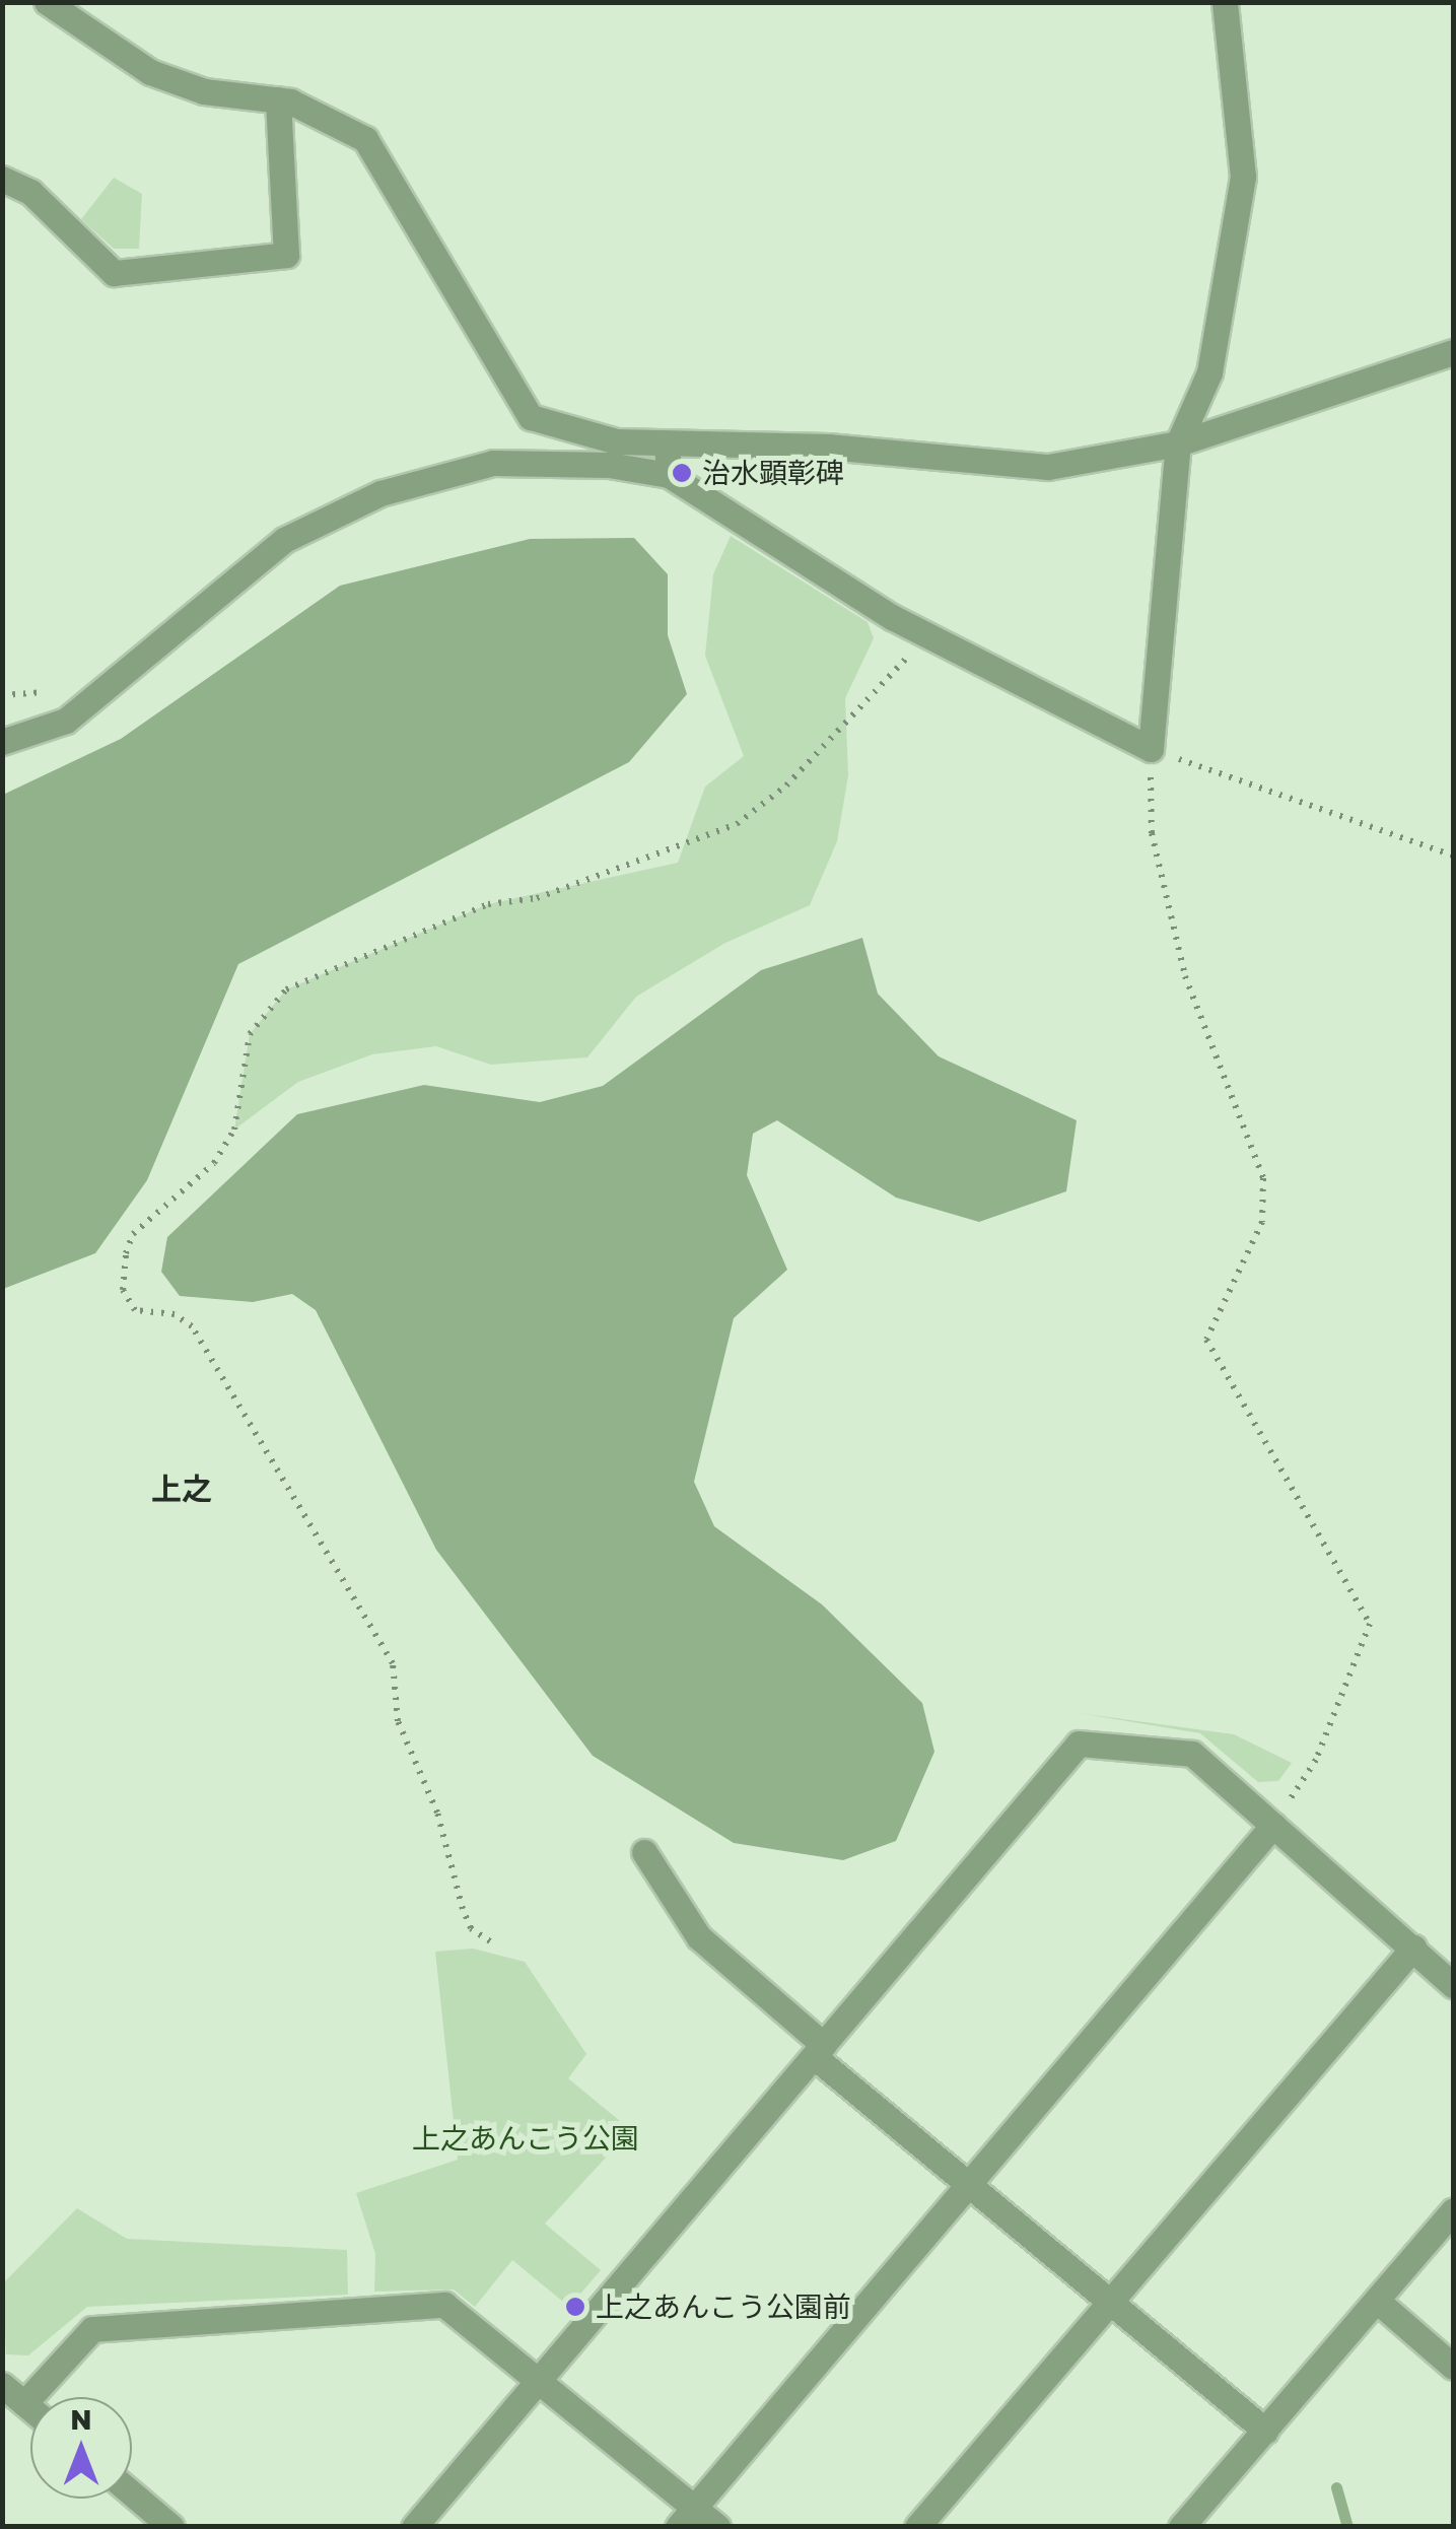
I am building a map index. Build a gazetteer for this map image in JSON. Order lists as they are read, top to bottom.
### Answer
{
  "districts": ["上之"],
  "parks": ["上之あんこう公園"],
  "places": ["治水顕彰碑", "上之あんこう公園前"],
  "north": "top"
}
